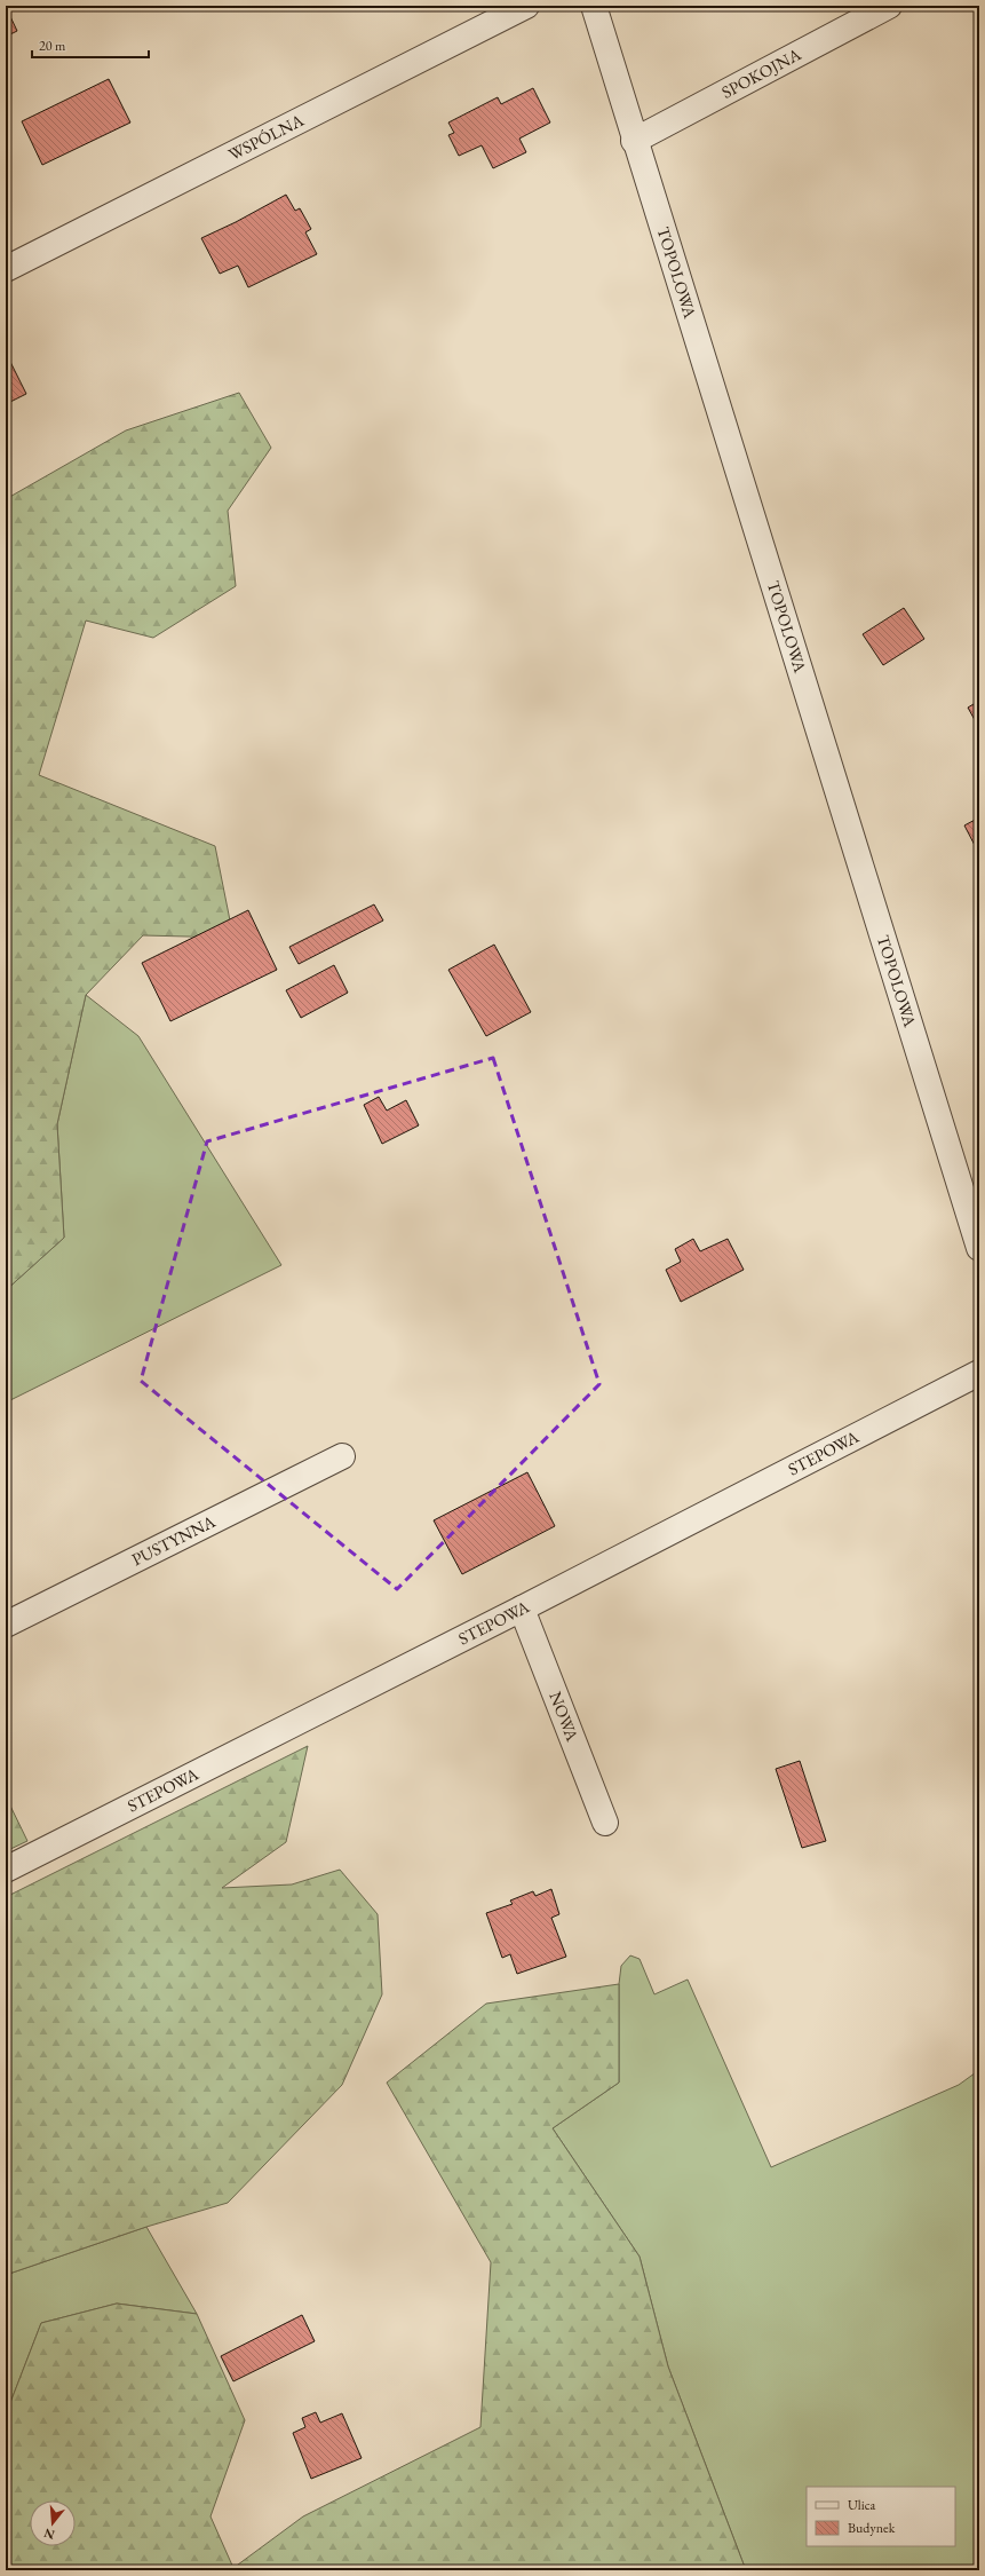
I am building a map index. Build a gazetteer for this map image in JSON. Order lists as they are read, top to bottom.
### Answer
{
  "streets": {
    "street": [
      "SPOKOJNA",
      "WSPÓLNA",
      "TOPOLOWA",
      "STEPOWA",
      "PUSTYNNA",
      "NOWA"
    ]
  },
  "crossings": [
    ["SPOKOJNA", "TOPOLOWA"],
    ["STEPOWA", "NOWA"]
  ],
  "legend": ["Ulica", "Budynek"],
  "scale_bar": "20 m",
  "north": "bottom"
}
